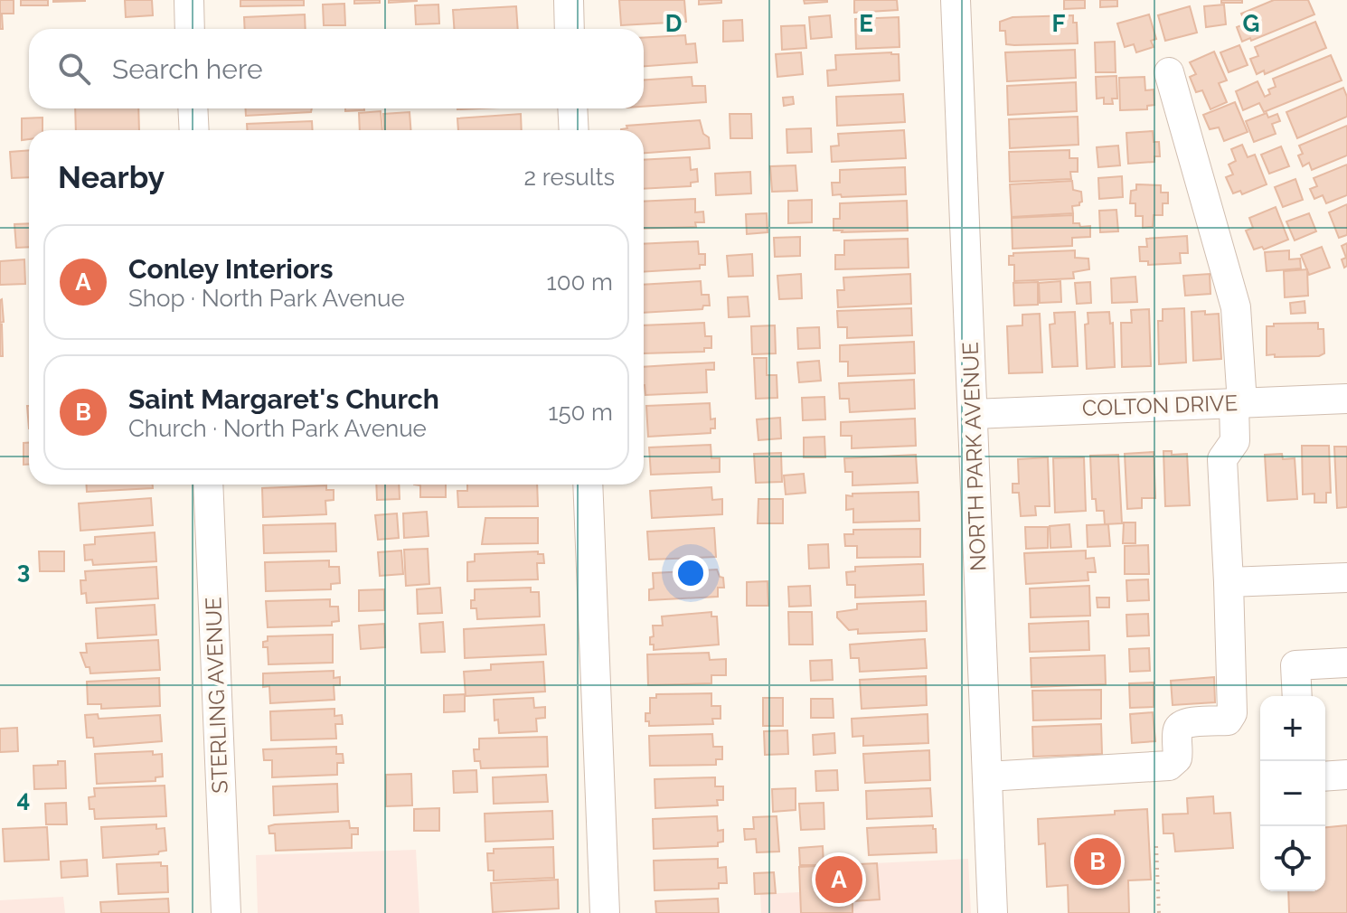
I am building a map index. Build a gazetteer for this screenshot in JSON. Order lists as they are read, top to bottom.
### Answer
{
  "streets": {
    "street": ["COLTON DRIVE", "NORTH PARK AVENUE", "STERLING AVENUE"]
  },
  "crossings": [
    ["COLTON DRIVE", "NORTH PARK AVENUE"]
  ],
  "page": {
    "search": "Search here",
    "heading": ["Nearby", "2 results"],
    "list": [
      {
        "mark": "A",
        "name": "Conley Interiors",
        "note": "Shop · North Park Avenue",
        "value": "100 m"
      },
      {
        "mark": "B",
        "name": "Saint Margaret's Church",
        "note": "Church · North Park Avenue",
        "value": "150 m"
      }
    ],
    "map_buttons": ["+", "−"],
    "pins": ["B", "A"]
  },
  "grid": {
    "columns": [
      "D",
      "E",
      "F",
      "G"
    ],
    "rows": ["3", "4"]
  }
}
